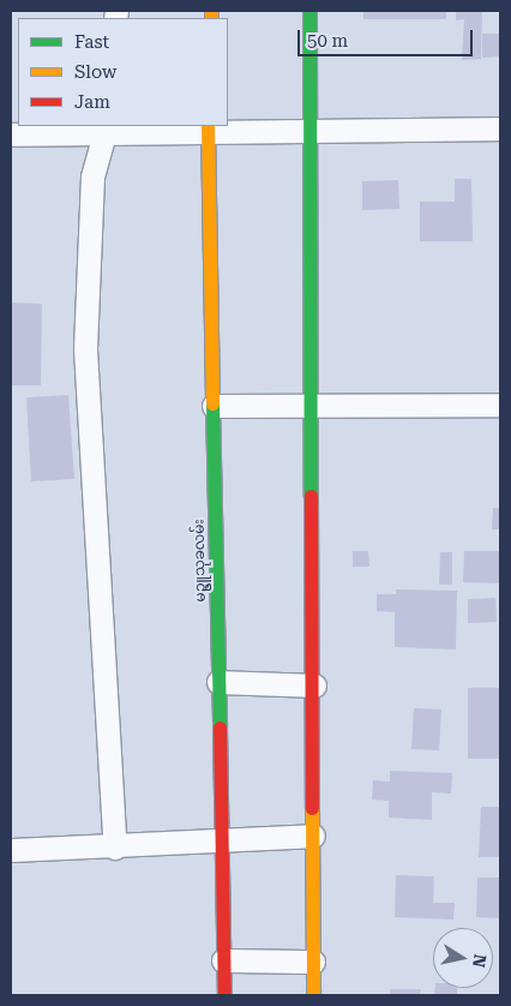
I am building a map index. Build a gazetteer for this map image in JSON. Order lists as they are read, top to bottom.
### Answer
{
  "streets": {
    "street": ["မဥ္ဇူသုခလမ်း"]
  },
  "legend": ["Fast", "Slow", "Jam"],
  "scale_bar": "50 m",
  "north": "right"
}
